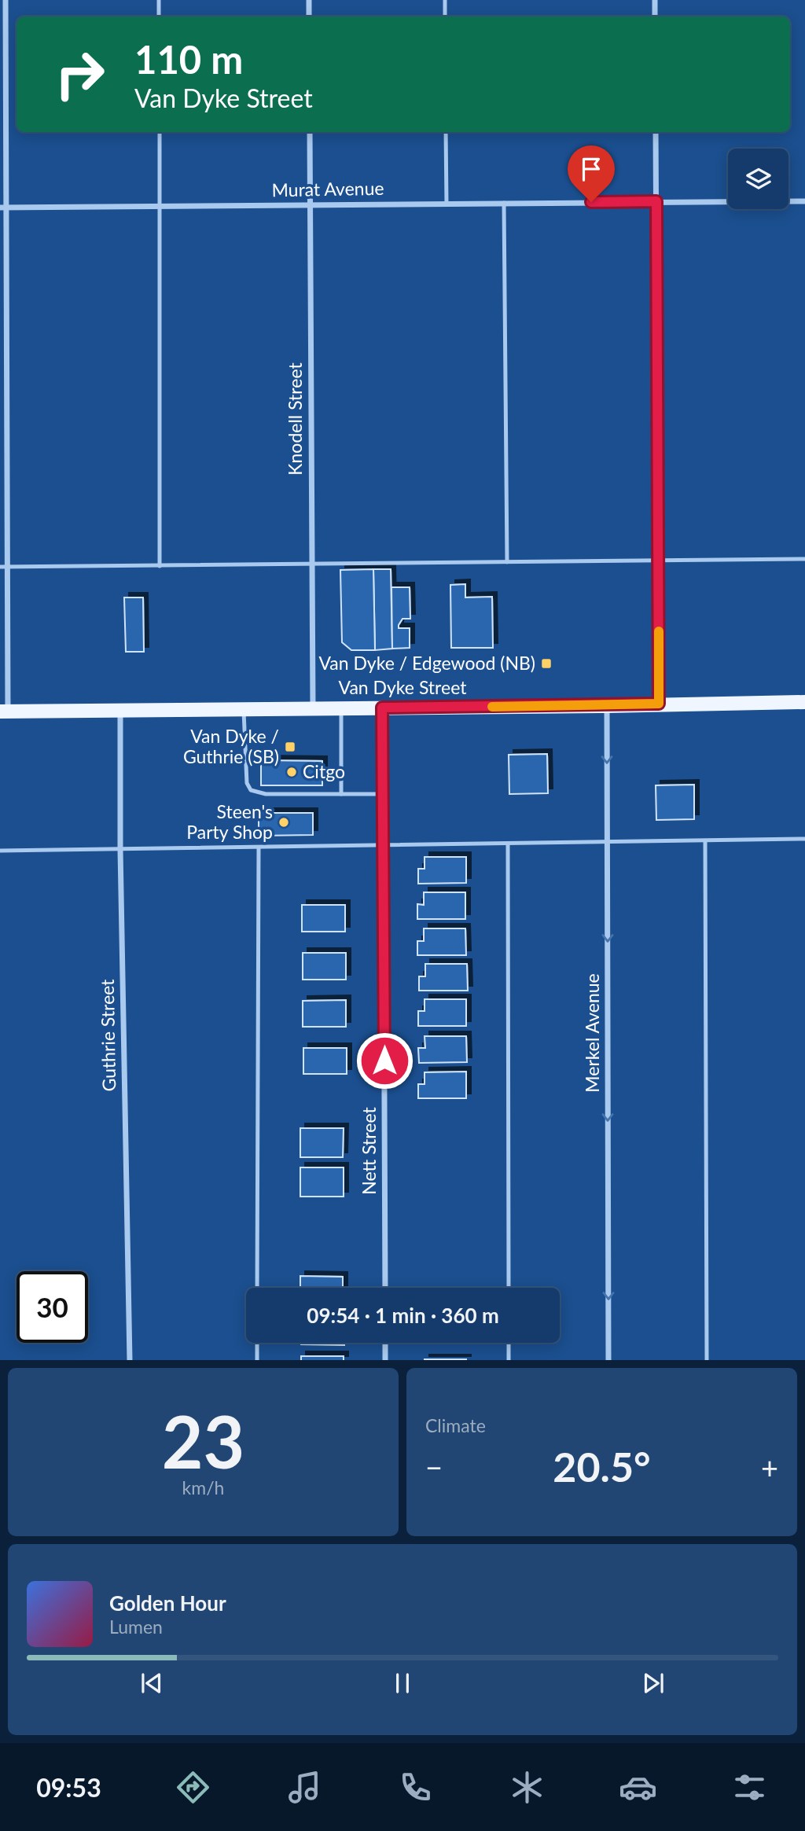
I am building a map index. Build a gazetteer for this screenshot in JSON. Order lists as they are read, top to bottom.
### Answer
{
  "streets": {
    "main road": ["Van Dyke Street"],
    "street": [
      "Murat Avenue",
      "Knodell Street",
      "Merkel Avenue",
      "Guthrie Street",
      "Nett Street"
    ]
  },
  "crossings": [
    ["Murat Avenue", "Knodell Street"],
    ["Knodell Street", "Van Dyke Street"],
    ["Van Dyke Street", "Merkel Avenue"],
    ["Van Dyke Street", "Guthrie Street"],
    ["Van Dyke Street", "Nett Street"]
  ],
  "one_way": ["Merkel Avenue"],
  "places": {
    "transit": ["Van Dyke / Edgewood (NB)", "Van Dyke / Guthrie (SB)"],
    "other": ["Citgo", "Steen's Party Shop"]
  },
  "page": {
    "turn": ["110 m", "Van Dyke Street"],
    "limit": "30",
    "trip": "09:54 · 1 min · 360 m",
    "tile": [
      ["23", "km/h"],
      "Climate"
    ],
    "heat": ["−", "20.5°", "+"],
    "song": ["Golden Hour", "Lumen"],
    "tabs": "09:53"
  }
}
